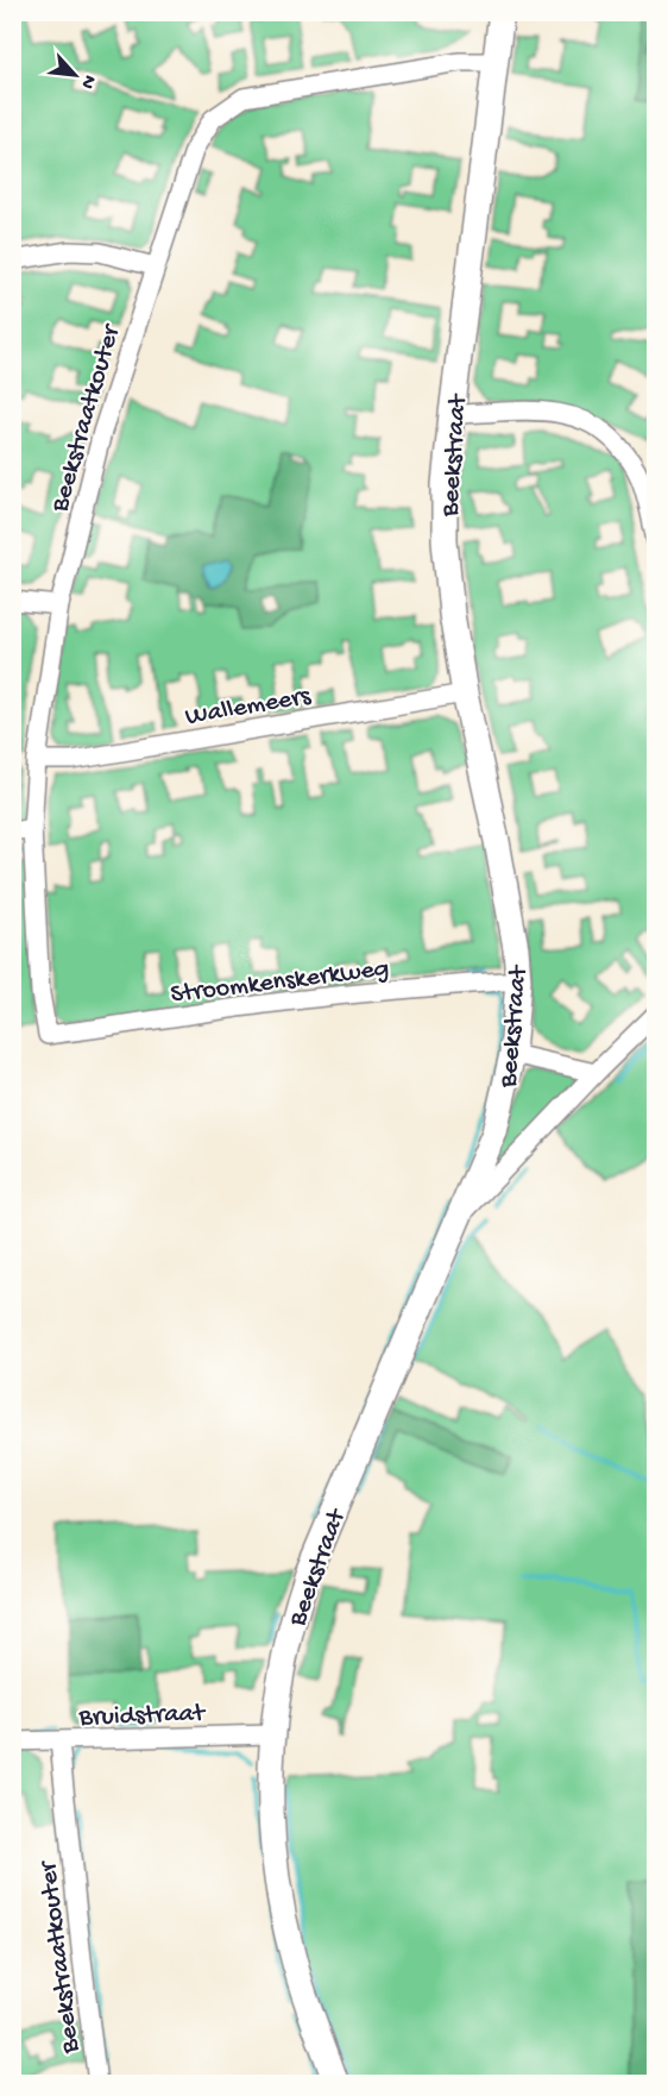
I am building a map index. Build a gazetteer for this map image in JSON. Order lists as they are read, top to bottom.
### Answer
{
  "streets": {
    "street": [
      "Beekstraatkouter",
      "Beekstraat",
      "Wallemeers",
      "Stroomkenskerkweg",
      "Bruidstraat"
    ]
  },
  "crossings": [
    ["Beekstraatkouter", "Beekstraat"],
    ["Beekstraatkouter", "Wallemeers"],
    ["Beekstraatkouter", "Stroomkenskerkweg"],
    ["Beekstraatkouter", "Bruidstraat"],
    ["Beekstraat", "Wallemeers"],
    ["Beekstraat", "Stroomkenskerkweg"],
    ["Beekstraat", "Bruidstraat"]
  ],
  "north": "bottom right"
}
